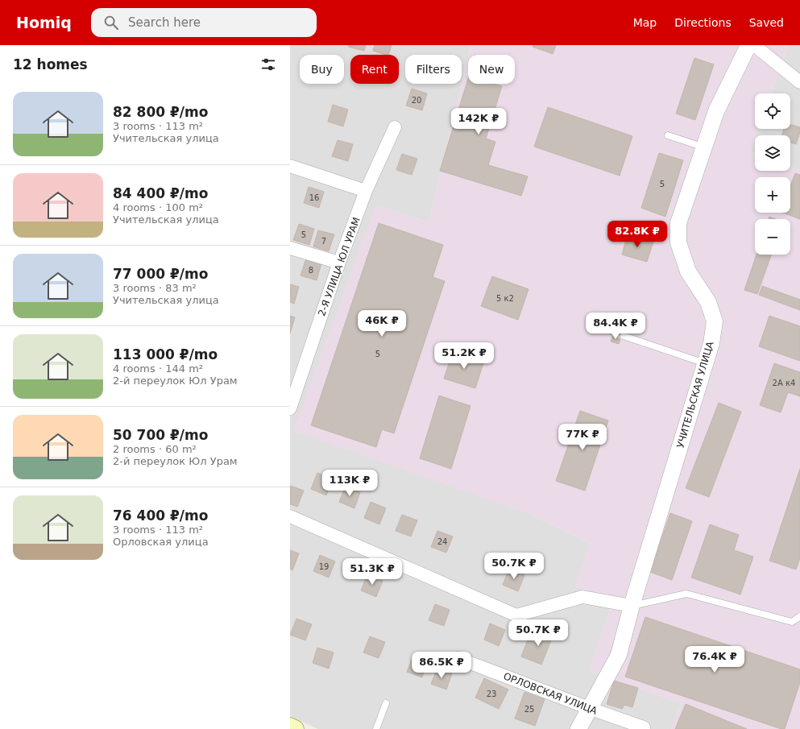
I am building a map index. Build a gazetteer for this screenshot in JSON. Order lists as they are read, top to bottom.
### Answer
{
  "streets": {
    "street": ["2-Я УЛИЦА ЮЛ УРАМ", "УЧИТЕЛЬСКАЯ УЛИЦА", "ОРЛОВСКАЯ УЛИЦА"]
  },
  "crossings": [
    ["УЧИТЕЛЬСКАЯ УЛИЦА", "ОРЛОВСКАЯ УЛИЦА"]
  ],
  "house_numbers": [
    "20",
    "5",
    "16",
    "5",
    "7",
    "8",
    "5 к2",
    "5",
    "2А к4",
    "24",
    "19",
    "23",
    "25"
  ],
  "page": {
    "header": "Homiq",
    "search": "Search here",
    "nav": ["Map", "Directions", "Saved"],
    "heading": "12 homes",
    "chip": [
      "Buy",
      "Rent",
      "Filters",
      "New"
    ],
    "list": [
      {
        "name": "82 800 ₽/mo",
        "note": "3 rooms · 113 m² · Учительская улица"
      },
      {
        "name": "84 400 ₽/mo",
        "note": "4 rooms · 100 m² · Учительская улица"
      },
      {
        "name": "77 000 ₽/mo",
        "note": "3 rooms · 83 m² · Учительская улица"
      },
      {
        "name": "113 000 ₽/mo",
        "note": "4 rooms · 144 m² · 2-й переулок Юл Урам"
      },
      {
        "name": "50 700 ₽/mo",
        "note": "2 rooms · 60 m² · 2-й переулок Юл Урам"
      },
      {
        "name": "76 400 ₽/mo",
        "note": "3 rooms · 113 m² · Орловская улица"
      }
    ],
    "map_buttons": ["+", "−"],
    "price": [
      "142K ₽",
      "82.8K ₽",
      "46K ₽",
      "84.4K ₽",
      "51.2K ₽",
      "77K ₽",
      "113K ₽",
      "50.7K ₽",
      "51.3K ₽",
      "50.7K ₽",
      "76.4K ₽",
      "86.5K ₽"
    ]
  }
}
